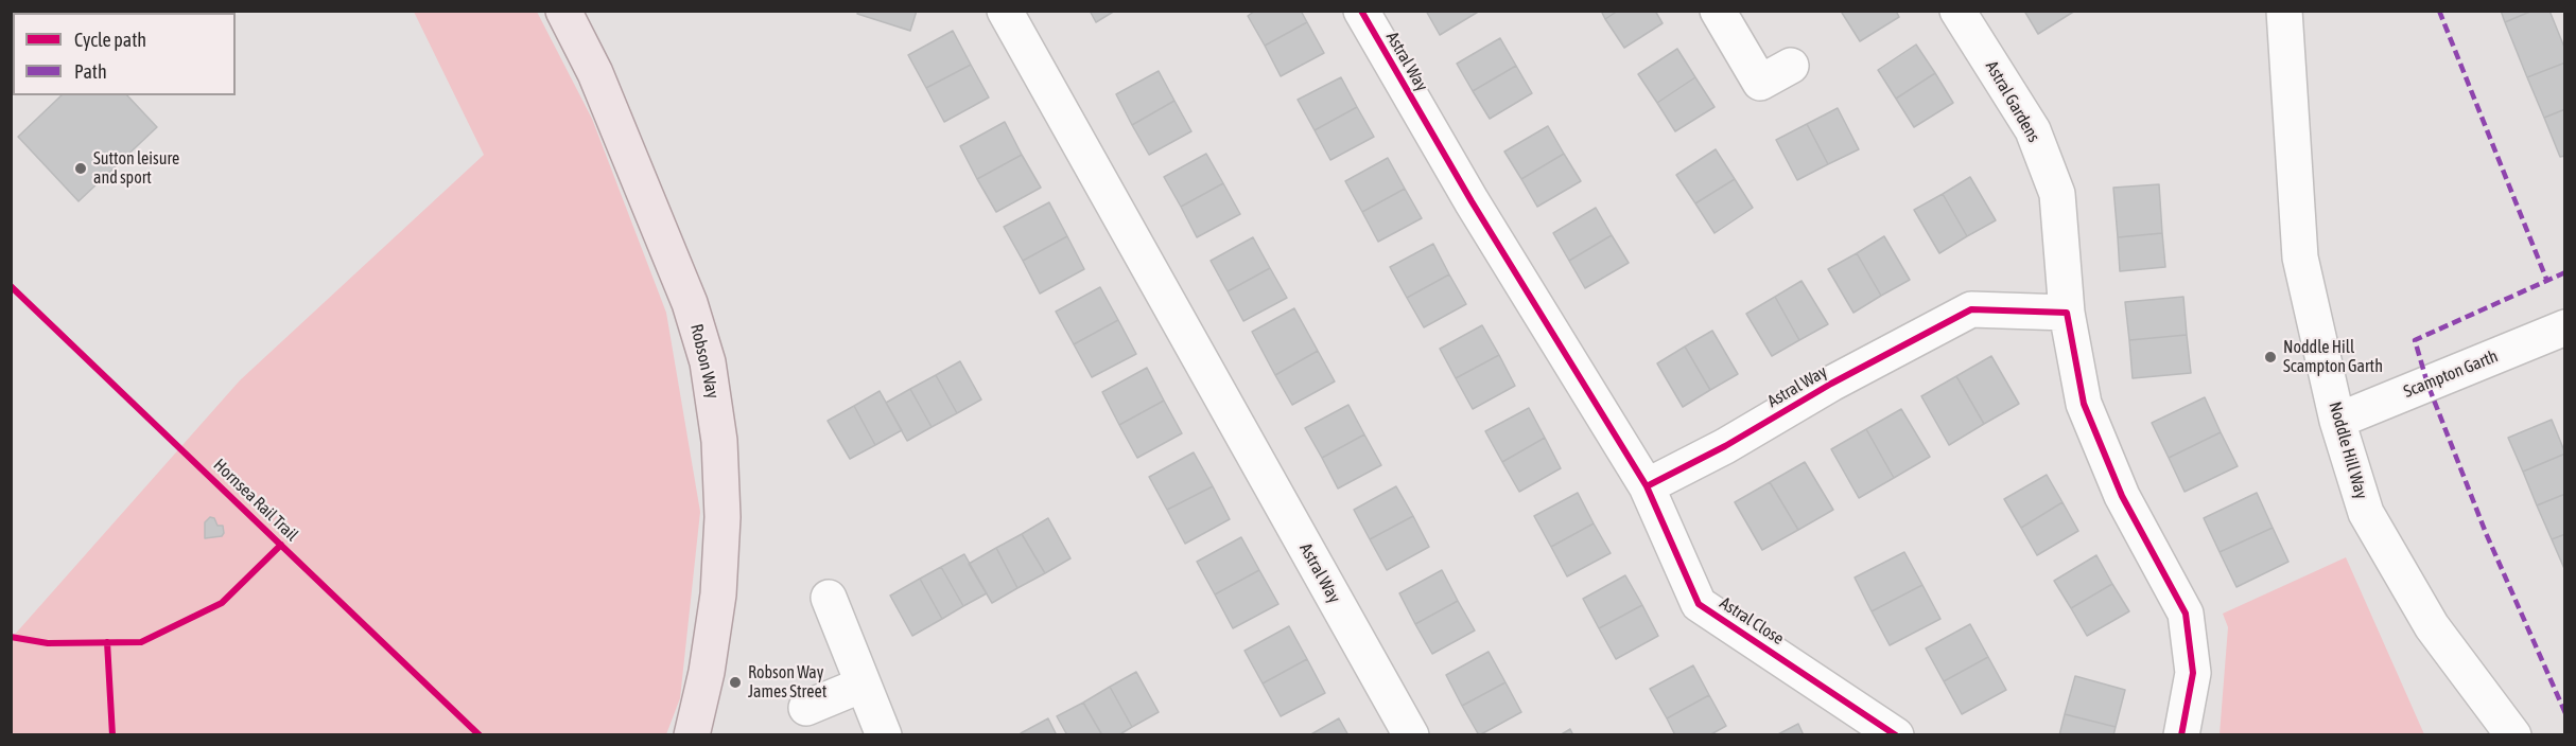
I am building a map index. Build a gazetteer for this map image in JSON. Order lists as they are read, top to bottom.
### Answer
{
  "streets": {
    "main road": ["Robson Way"],
    "street": [
      "Astral Way",
      "Astral Gardens",
      "Scampton Garth",
      "Noddle Hill Way",
      "Astral Close"
    ],
    "cycle path": ["Hornsea Rail Trail"]
  },
  "crossings": [
    ["Astral Way", "Astral Gardens"],
    ["Astral Way", "Astral Close"],
    ["Scampton Garth", "Noddle Hill Way"]
  ],
  "places": ["Sutton leisure and sport", "Noddle Hill Scampton Garth", "Robson Way James Street"],
  "legend": ["Cycle path", "Path"]
}
